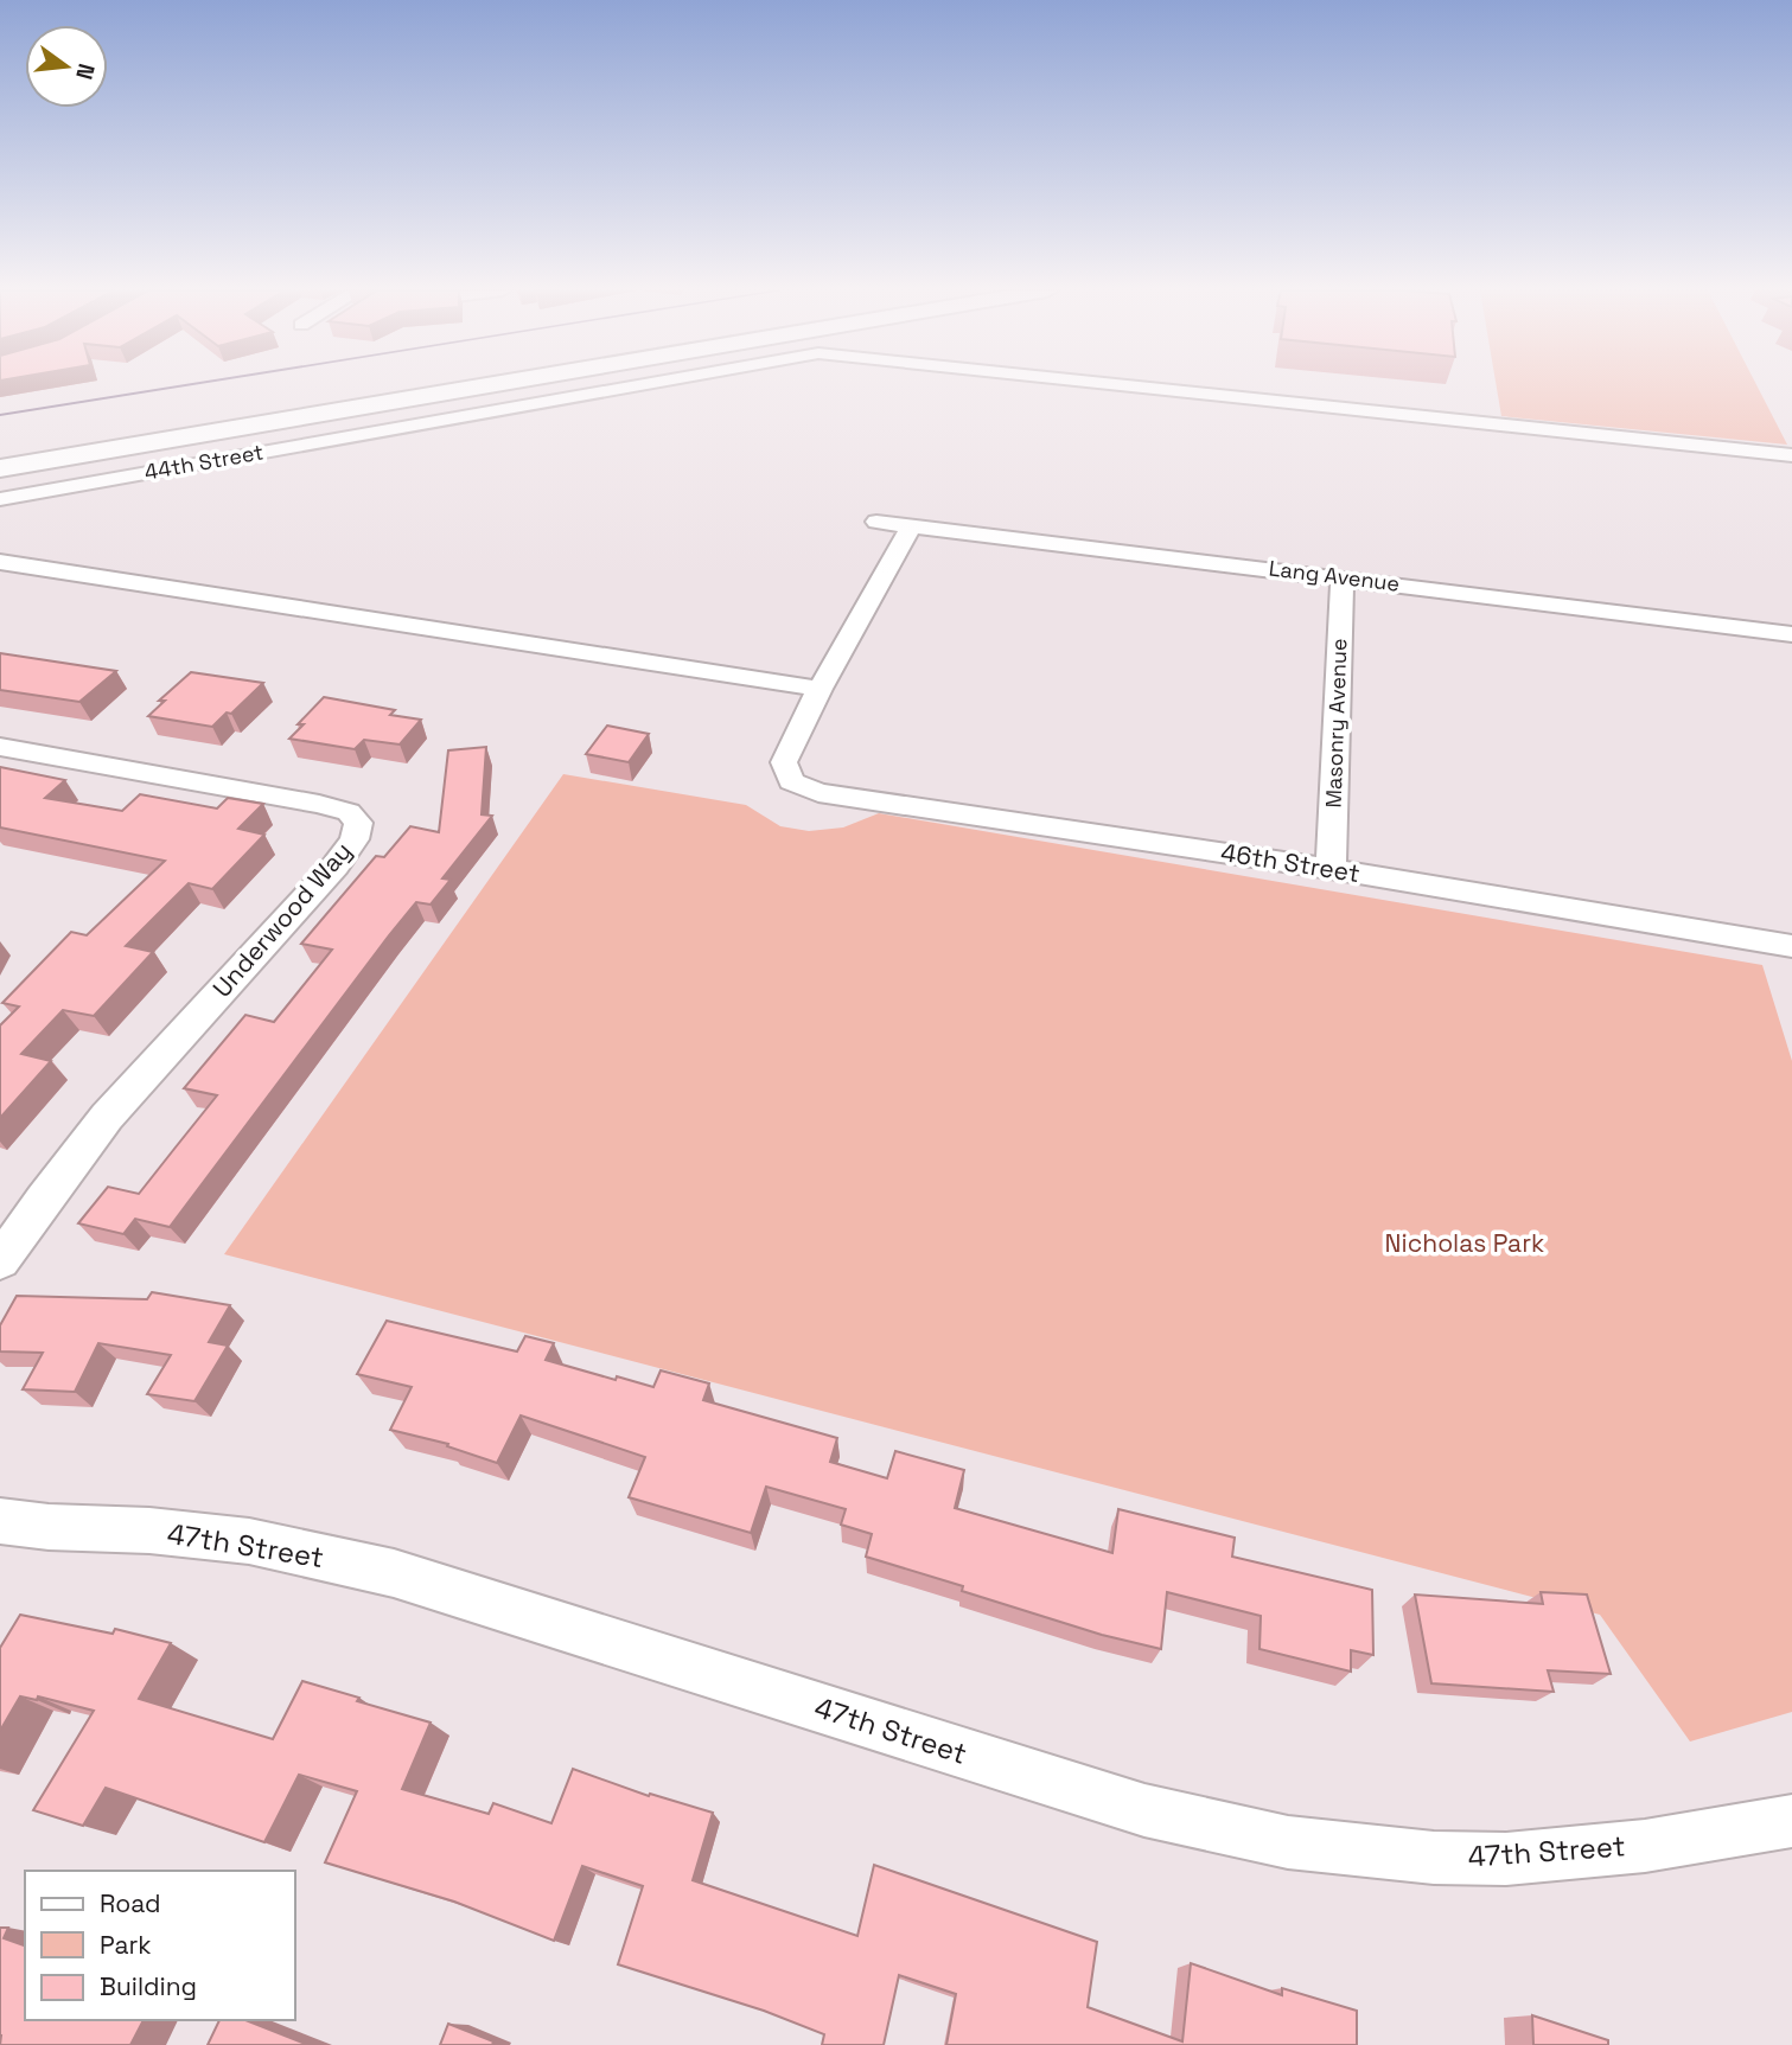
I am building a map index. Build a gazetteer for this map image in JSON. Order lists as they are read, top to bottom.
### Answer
{
  "streets": {
    "street": [
      "44th Street",
      "Lang Avenue",
      "Masonry Avenue",
      "46th Street",
      "Underwood Way",
      "47th Street"
    ]
  },
  "crossings": [
    ["Lang Avenue", "Masonry Avenue"],
    ["Masonry Avenue", "46th Street"]
  ],
  "parks": ["Nicholas Park"],
  "legend": ["Road", "Park", "Building"],
  "north": "right"
}
